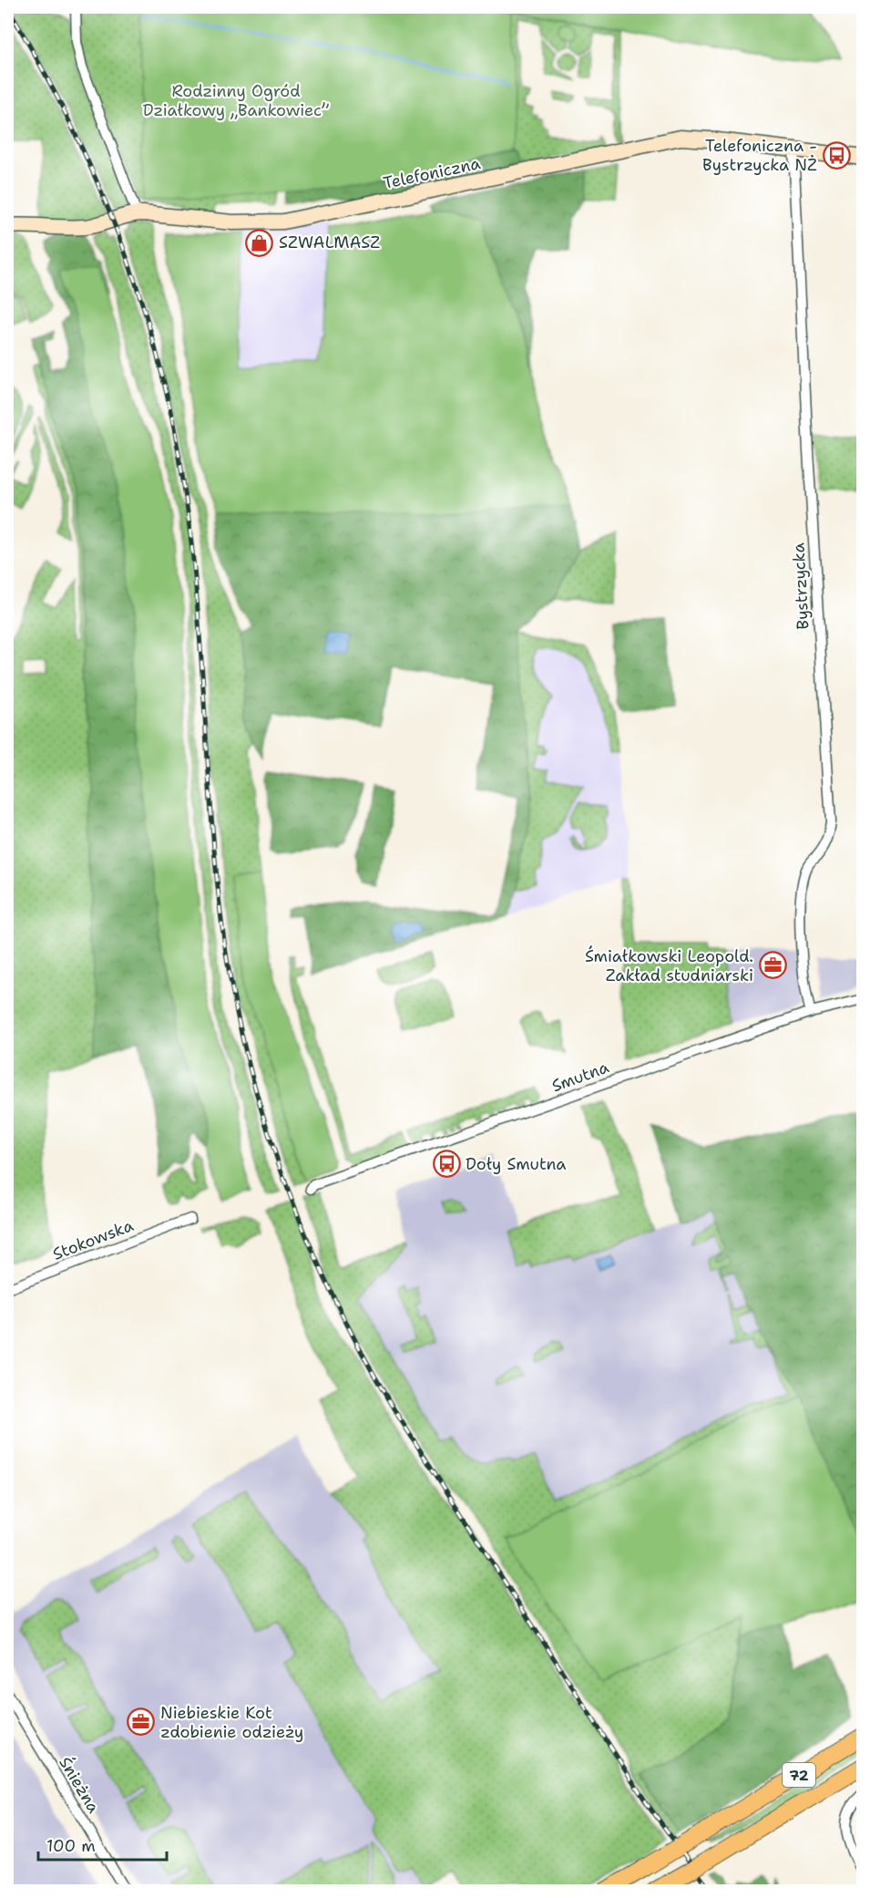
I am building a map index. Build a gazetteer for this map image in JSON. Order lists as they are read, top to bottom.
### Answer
{
  "streets": {
    "main road": ["72"],
    "street": [
      "Telefoniczna",
      "Bystrzycka",
      "Smutna",
      "Stokowska",
      "Śnieżna"
    ]
  },
  "crossings": [
    ["Telefoniczna", "Bystrzycka"],
    ["Bystrzycka", "Smutna"]
  ],
  "parks": ["Rodzinny Ogród Działkowy „Bankowiec”"],
  "places": {
    "bus stop": ["Telefoniczna - Bystrzycka NŻ", "Doły Smutna"],
    "shop": ["SZWALMASZ"],
    "office": ["Śmiałkowski Leopold. Zakład studniarski", "Niebieskie Kot zdobienie odzieży"]
  },
  "scale_bar": "100 m"
}
